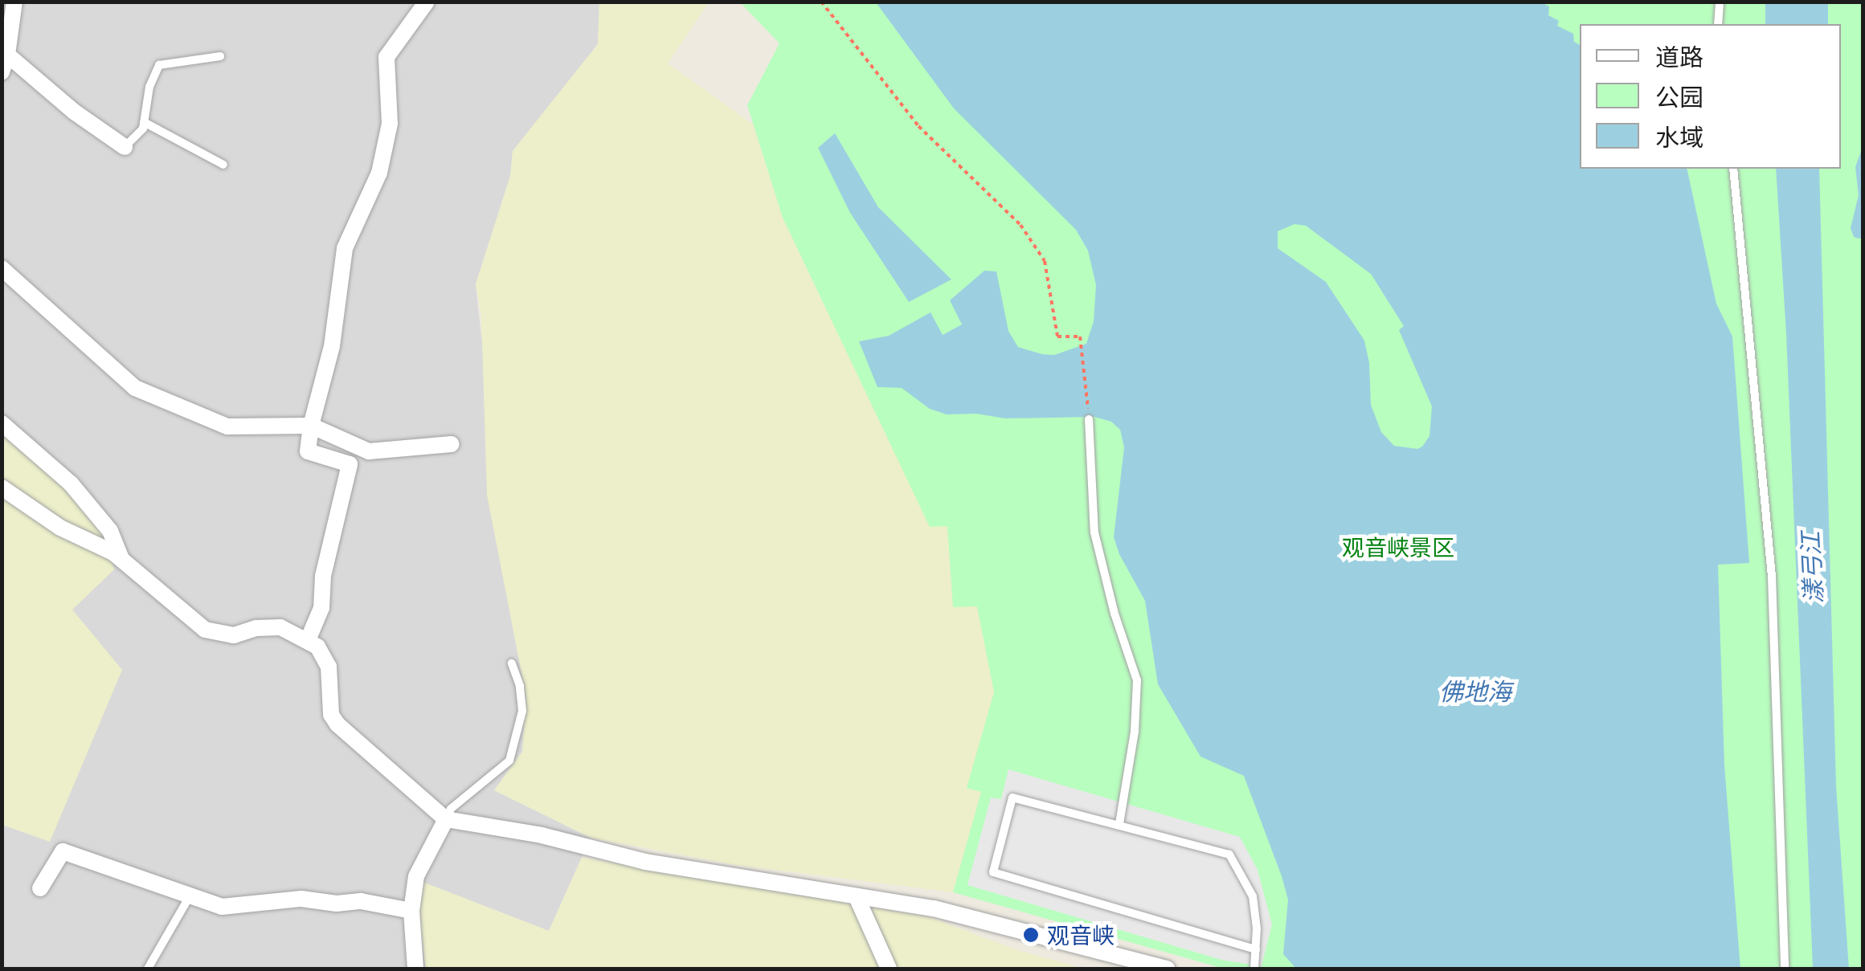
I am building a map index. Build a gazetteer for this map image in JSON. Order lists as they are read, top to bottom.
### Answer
{
  "water": ["漾弓江", "佛地海"],
  "parks": ["观音峡景区"],
  "places": ["观音峡"],
  "legend": ["道路", "公园", "水域"]
}
